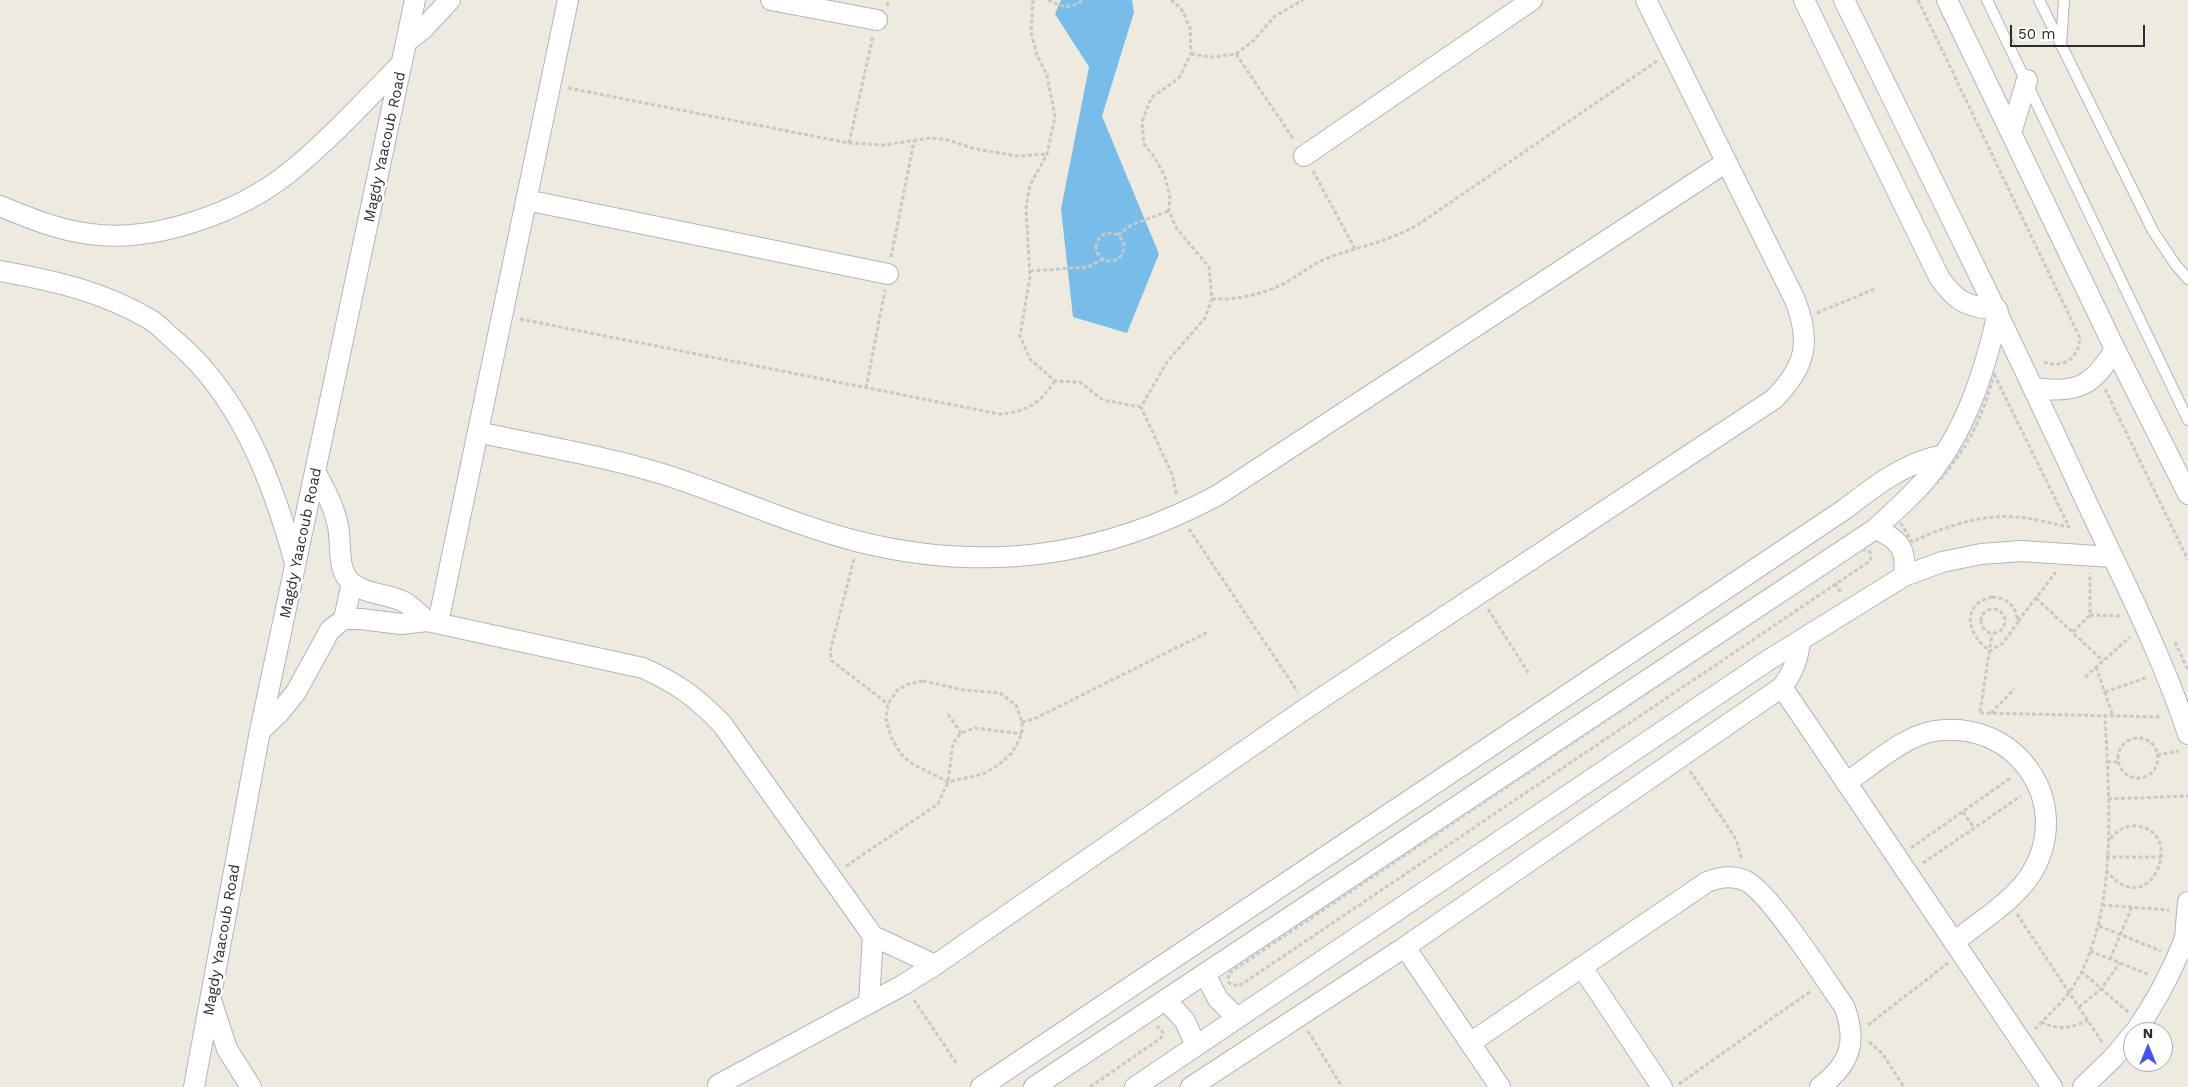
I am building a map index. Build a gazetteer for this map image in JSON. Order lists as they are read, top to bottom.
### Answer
{
  "streets": {
    "street": ["Magdy Yaacoub Road"]
  },
  "scale_bar": "50 m",
  "north": "top"
}
